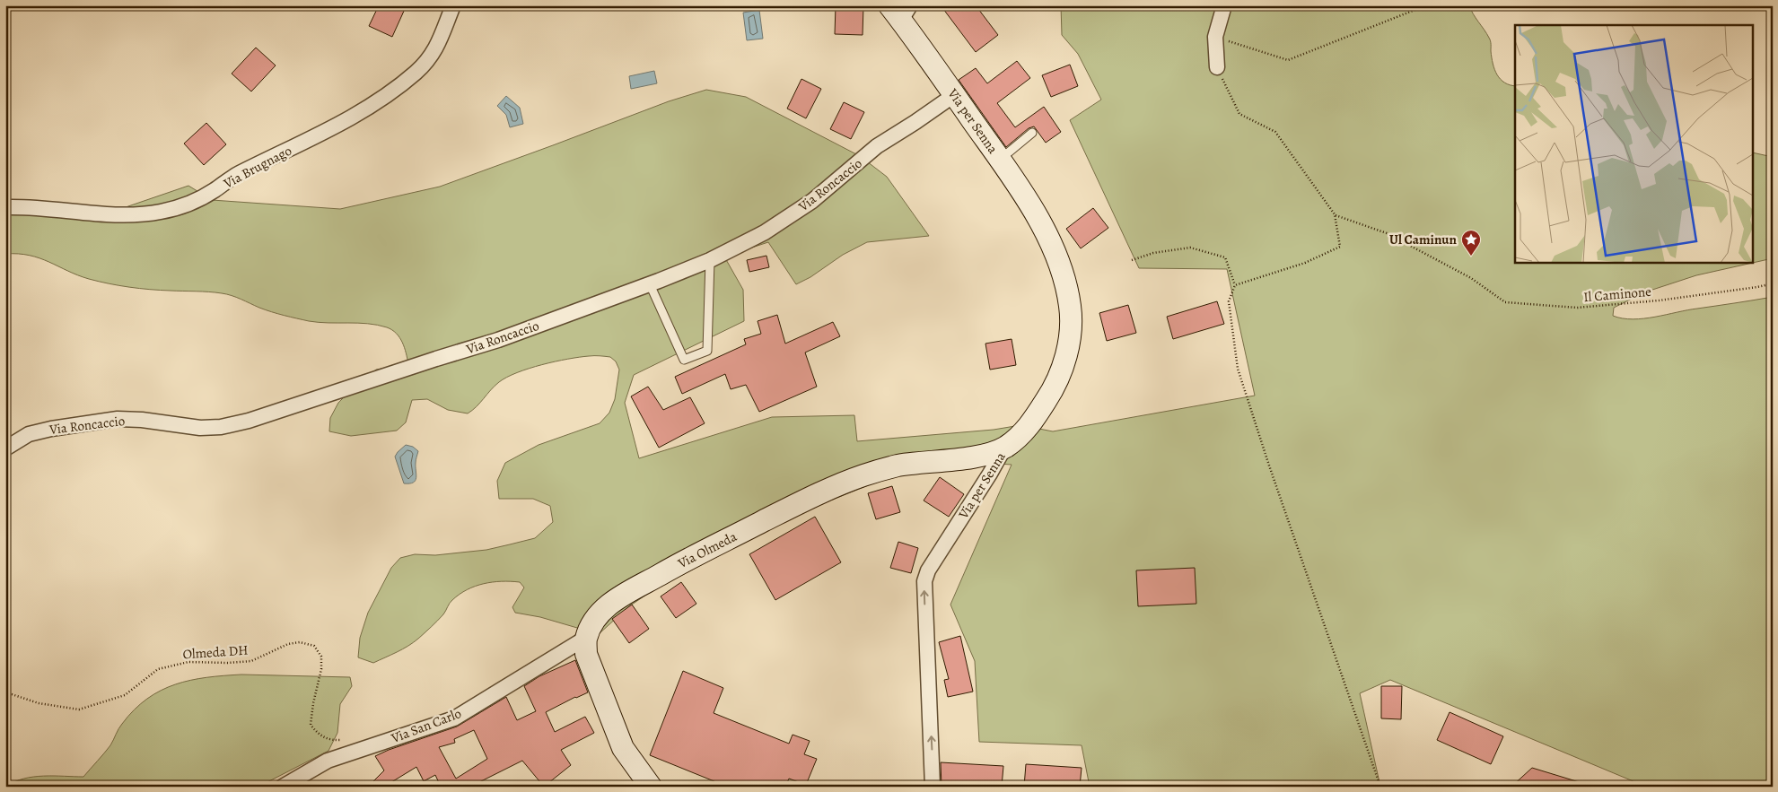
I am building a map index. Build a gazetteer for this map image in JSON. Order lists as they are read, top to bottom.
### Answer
{
  "streets": {
    "street": [
      "Via per Senna",
      "Via Brugnago",
      "Via Roncaccio",
      "Via Olmeda",
      "Via San Carlo"
    ],
    "path": ["Il Caminone", "Olmeda DH"]
  },
  "crossings": [
    ["Via per Senna", "Via Roncaccio"],
    ["Via per Senna", "Via Olmeda"],
    ["Via Olmeda", "Via San Carlo"]
  ],
  "one_way": ["Via per Senna"],
  "places": {
    "place": ["Ul Caminun"]
  }
}
